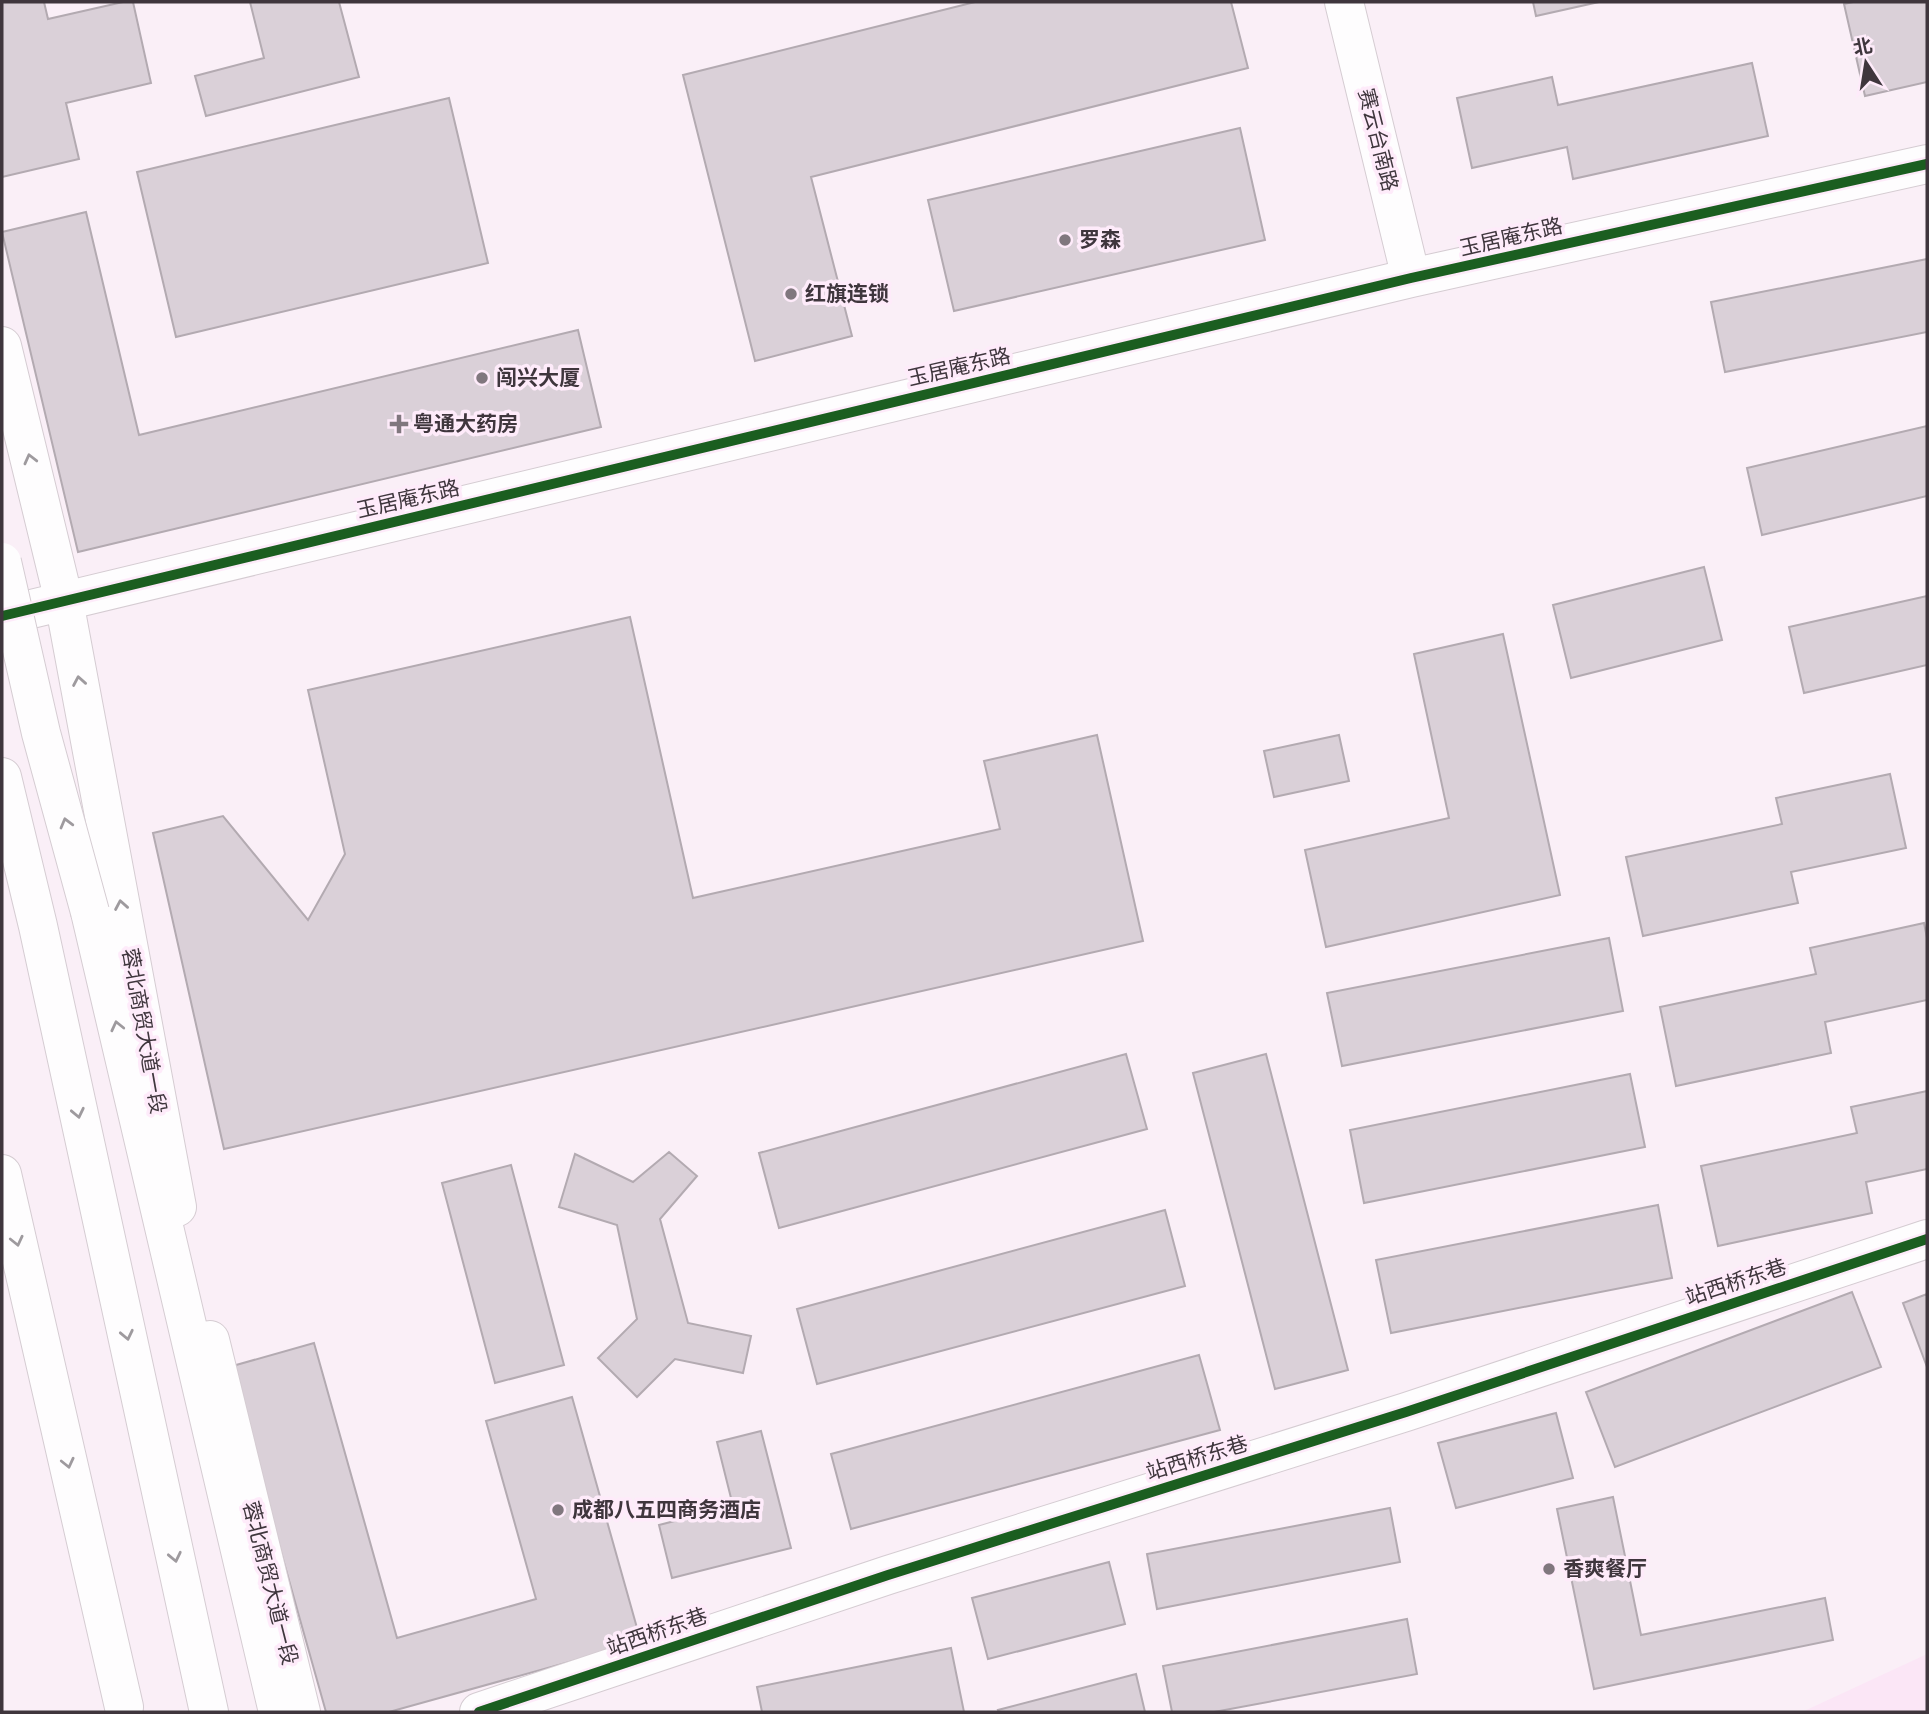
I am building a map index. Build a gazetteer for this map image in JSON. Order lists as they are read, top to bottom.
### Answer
{
  "streets": {
    "main road": [
      "赛云台南路",
      "玉居庵东路",
      "蓉北商贸大道一段",
      "站西桥东巷"
    ]
  },
  "crossings": [
    ["赛云台南路", "玉居庵东路"],
    ["玉居庵东路", "蓉北商贸大道一段"]
  ],
  "places": {
    "other": [
      "罗森",
      "红旗连锁",
      "闯兴大厦",
      "成都八五四商务酒店",
      "香爽餐厅"
    ],
    "health": ["粤通大药房"]
  },
  "north": "top"
}
